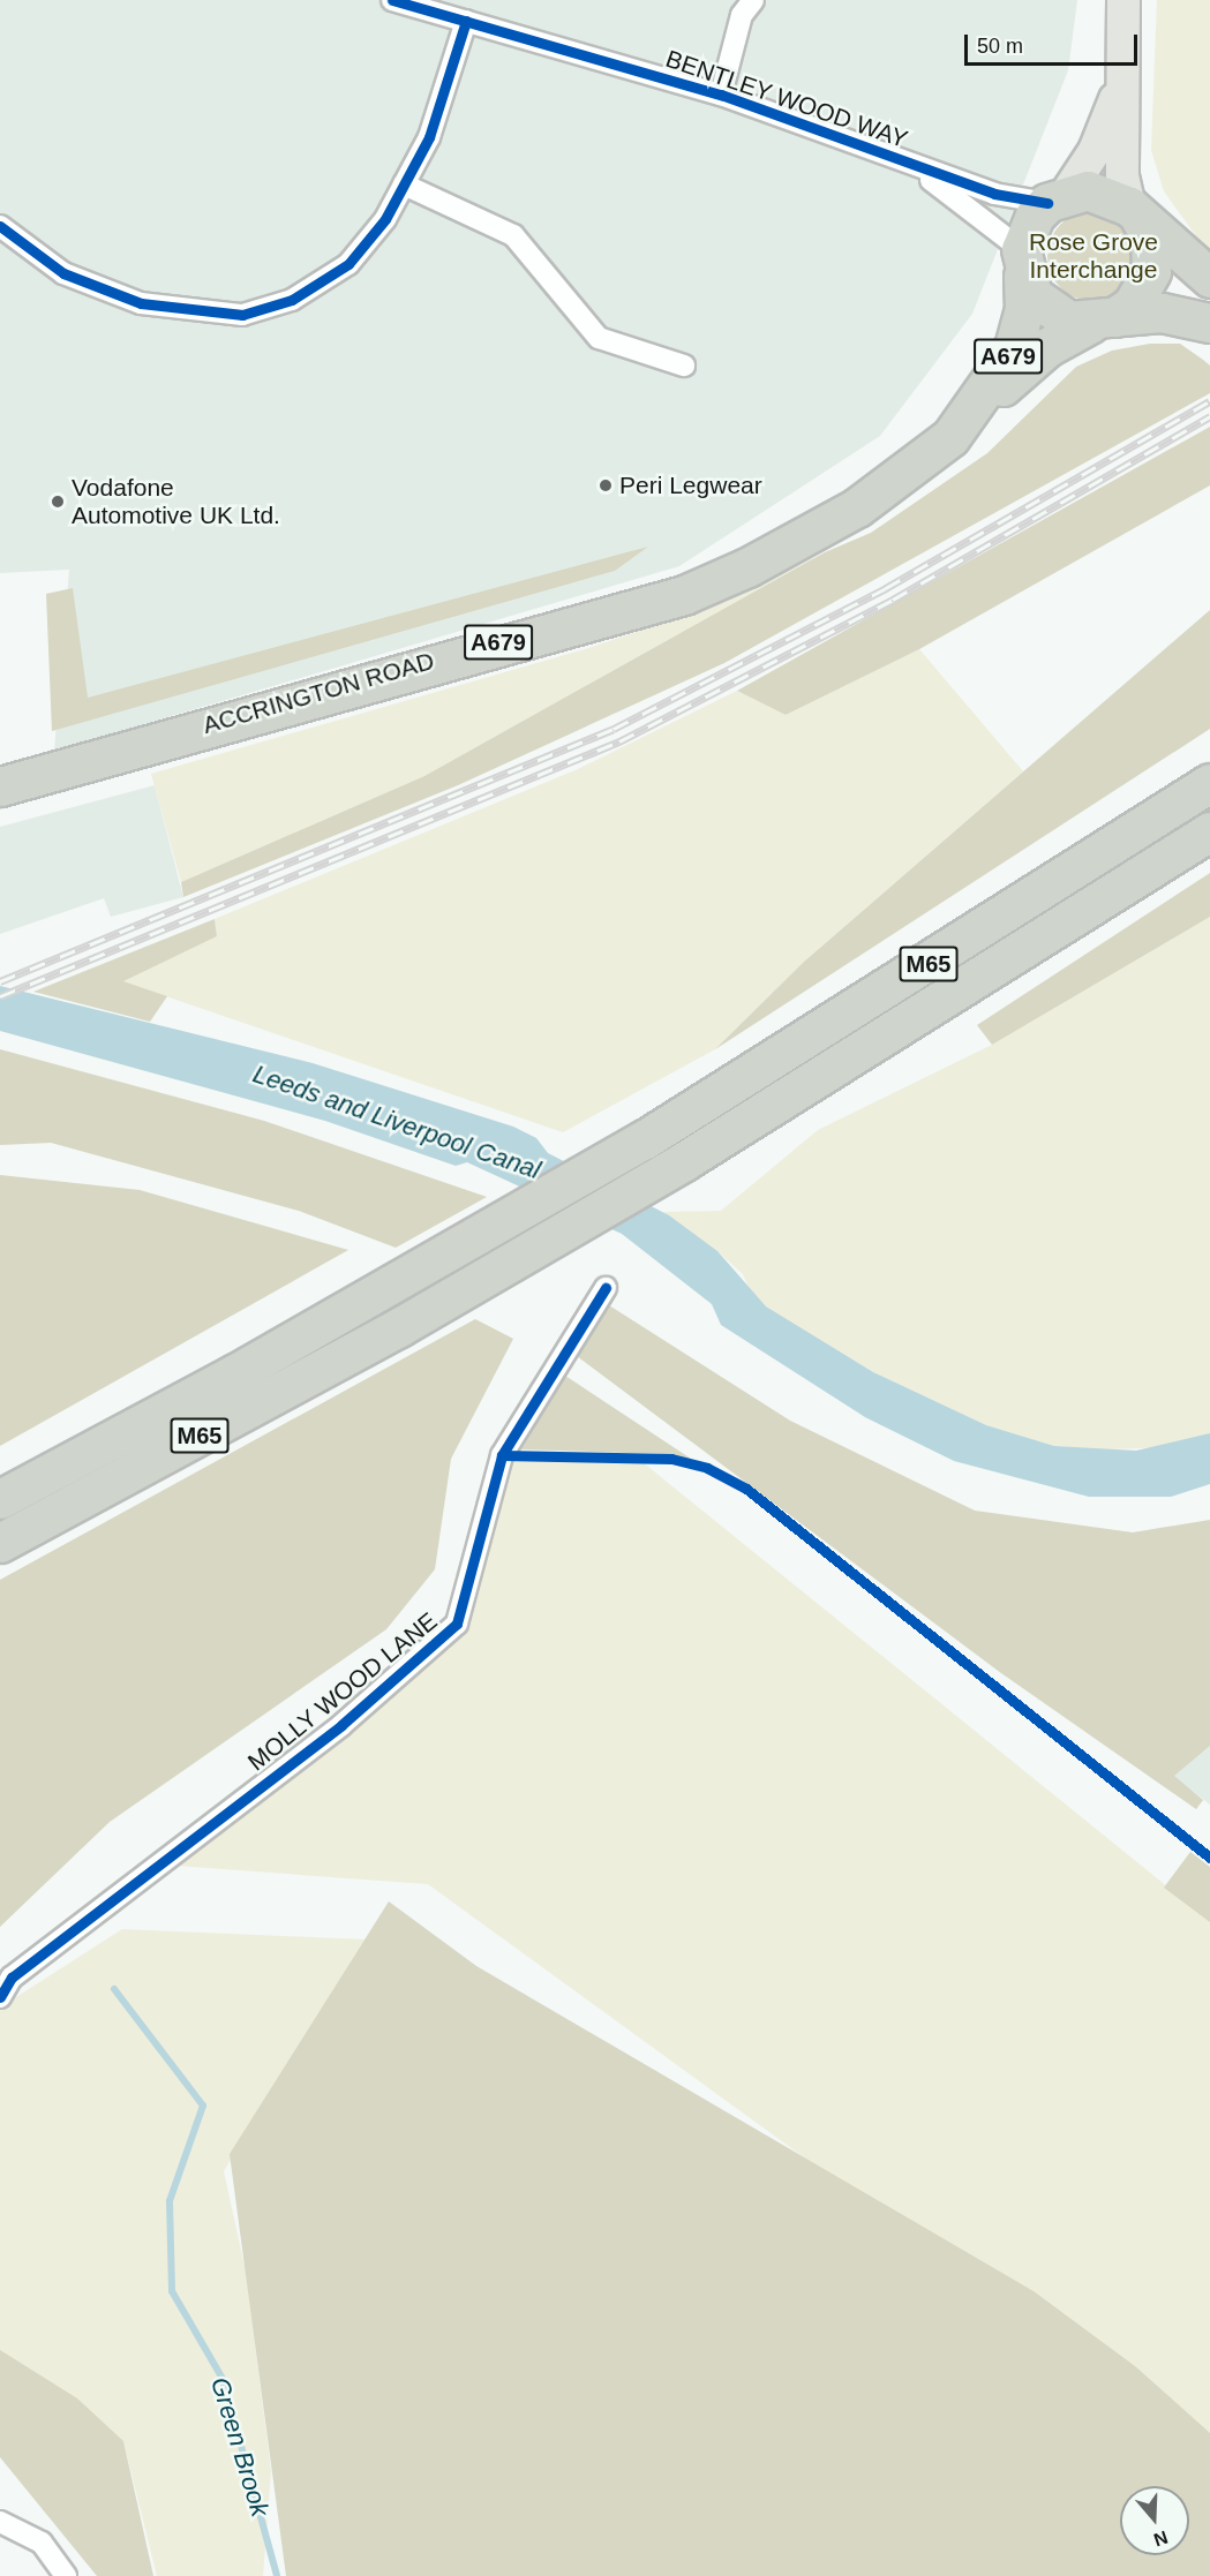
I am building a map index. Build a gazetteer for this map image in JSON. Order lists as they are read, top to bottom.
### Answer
{
  "streets": {
    "highway": ["A679", "ACCRINGTON ROAD", "M65"],
    "street": ["BENTLEY WOOD WAY", "MOLLY WOOD LANE"]
  },
  "crossings": [
    ["BENTLEY WOOD WAY", "A679"],
    ["BENTLEY WOOD WAY", "ACCRINGTON ROAD"],
    ["A679", "ACCRINGTON ROAD"]
  ],
  "water": ["Leeds and Liverpool Canal", "Green Brook"],
  "parks": ["Rose Grove Interchange"],
  "places": ["Peri Legwear", "Vodafone Automotive UK Ltd."],
  "scale_bar": "50 m",
  "north": "bottom"
}
